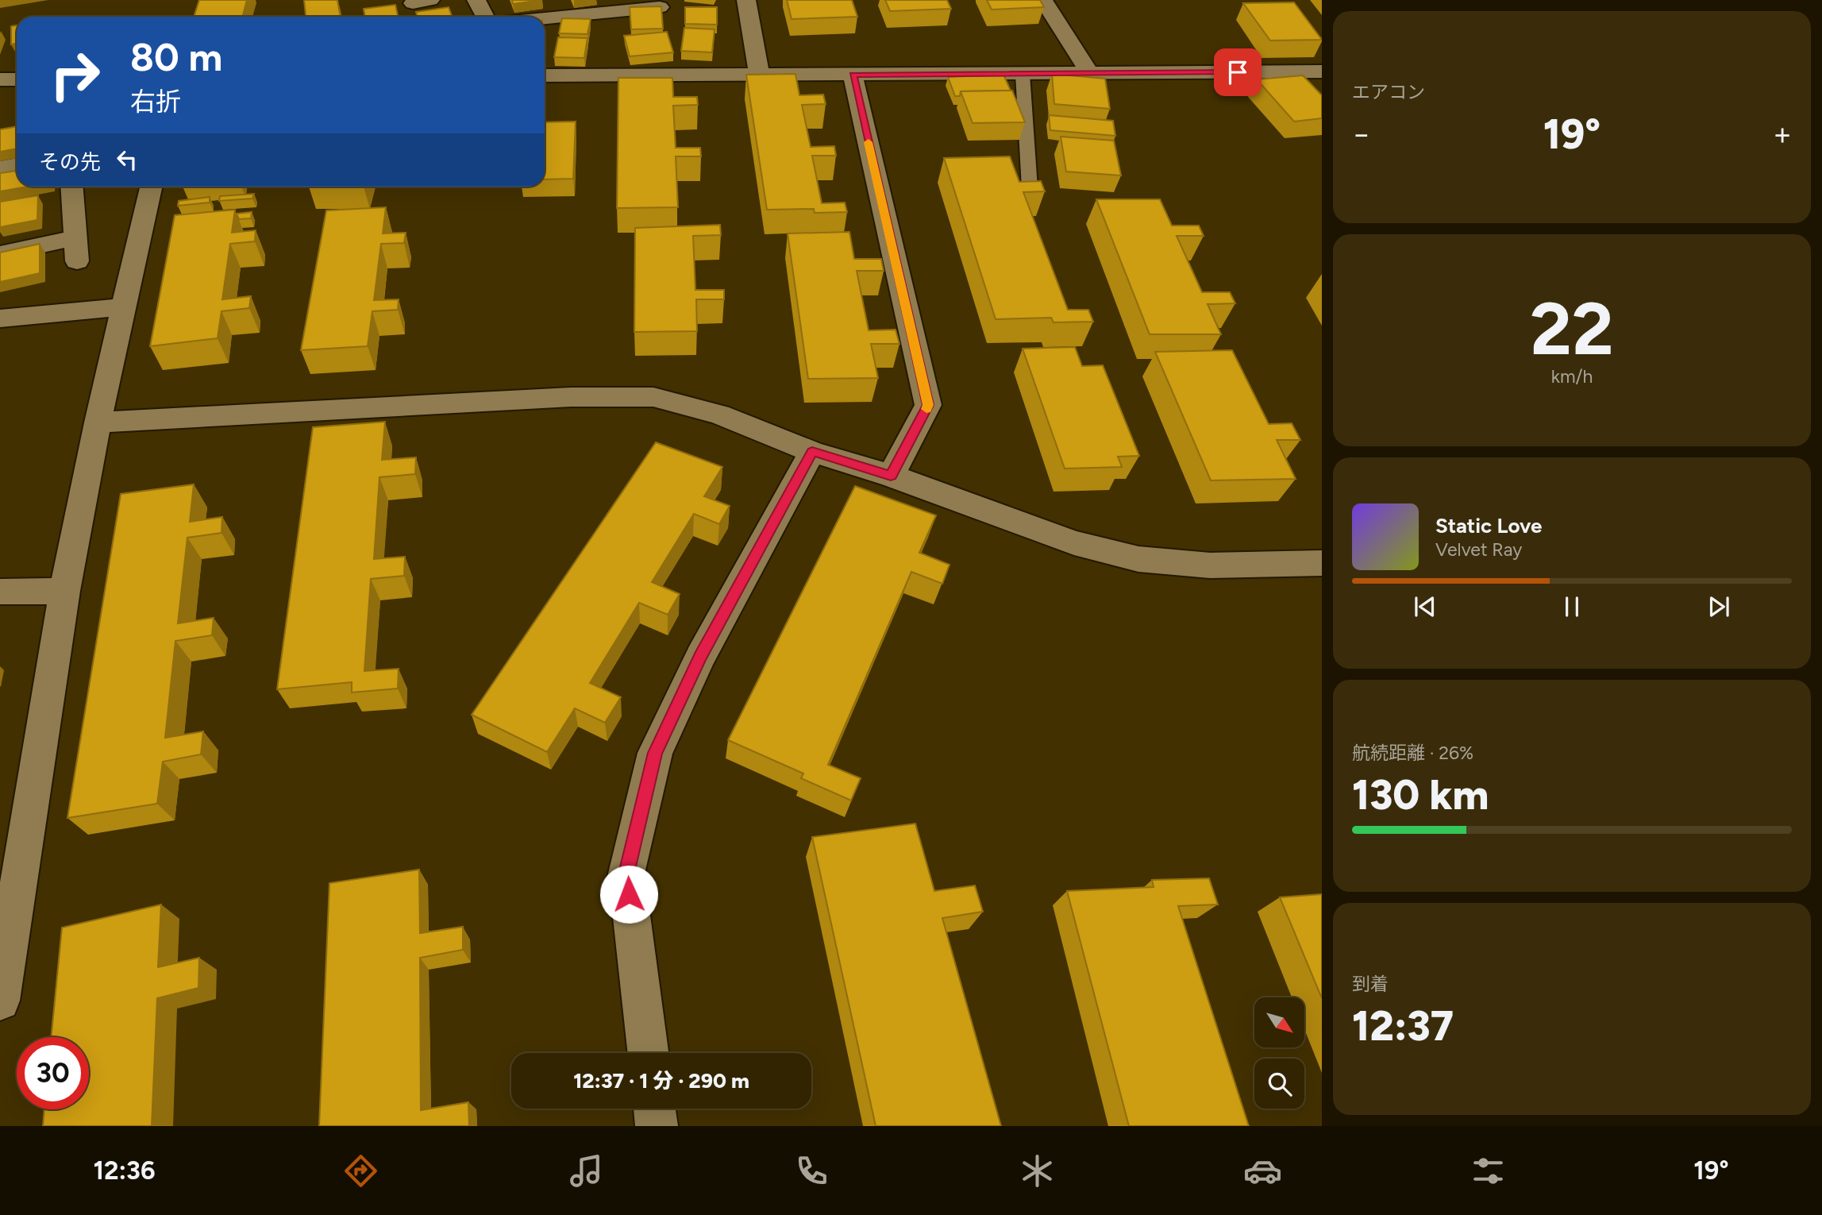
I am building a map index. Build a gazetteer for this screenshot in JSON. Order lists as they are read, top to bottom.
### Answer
{
  "north": "bottom right",
  "page": {
    "tile": [
      "エアコン",
      ["22", "km/h"],
      ["航続距離 · 26%", "130 km"],
      ["到着", "12:37"]
    ],
    "turn": ["80 m", "右折"],
    "heat": ["−", "19°", "+"],
    "then": "その先",
    "song": ["Static Love", "Velvet Ray"],
    "limit": "30",
    "trip": "12:37 · 1 分 · 290 m",
    "tabs": ["12:36", "19°"]
  }
}
